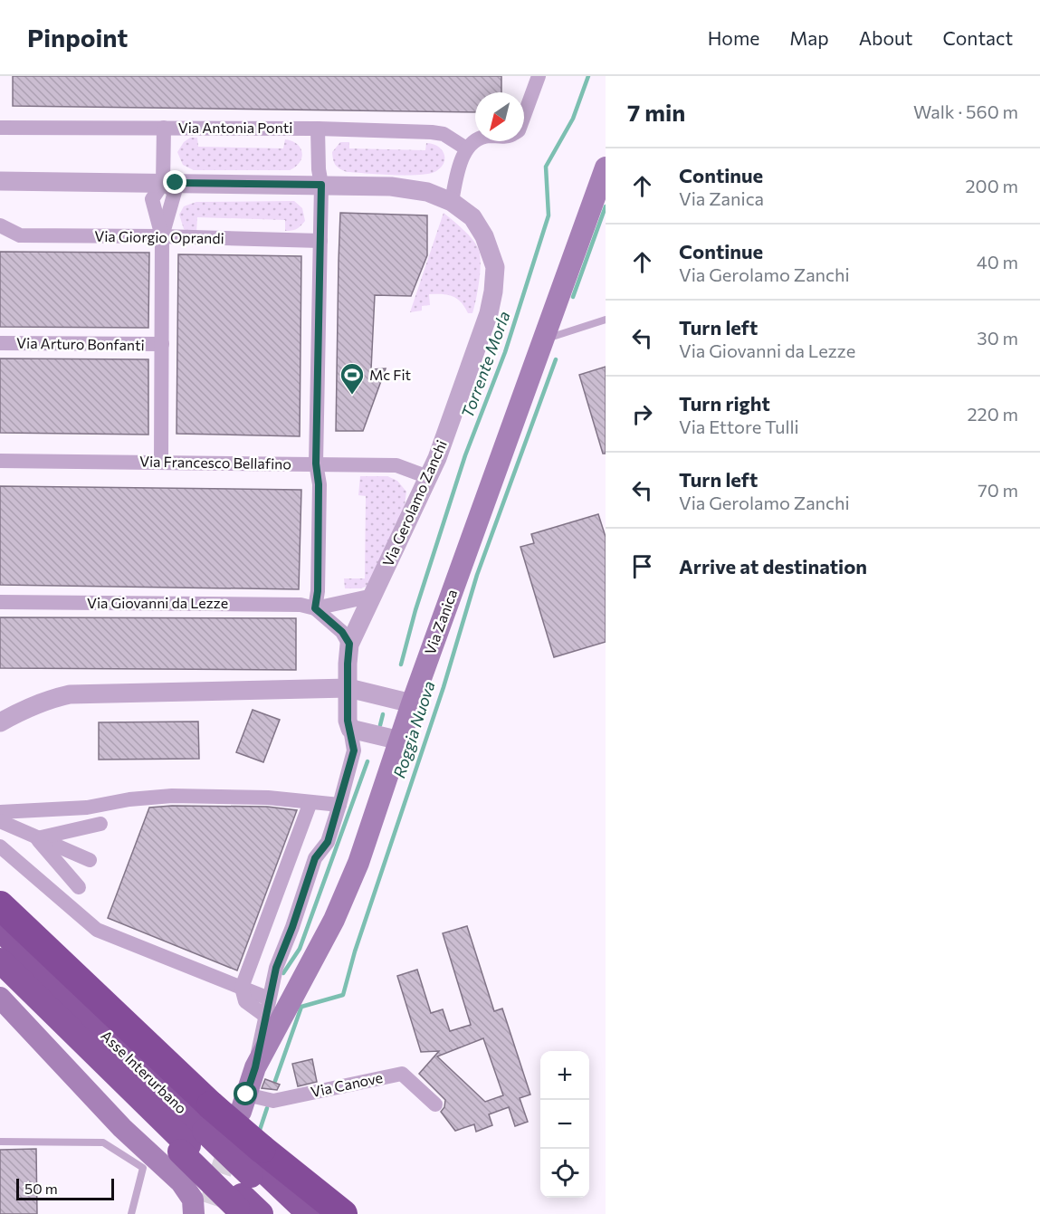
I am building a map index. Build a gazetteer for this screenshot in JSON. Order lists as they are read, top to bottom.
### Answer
{
  "streets": {
    "highway": ["Asse Interurbano"],
    "main road": ["Via Zanica"],
    "street": [
      "Via Antonia Ponti",
      "Via Giorgio Oprandi",
      "Via Arturo Bonfanti",
      "Via Francesco Bellafino",
      "Via Gerolamo Zanchi",
      "Via Giovanni da Lezze",
      "Via Canove"
    ]
  },
  "crossings": [
    ["Via Antonia Ponti", "Via Arturo Bonfanti"],
    ["Via Giorgio Oprandi", "Via Arturo Bonfanti"],
    ["Via Arturo Bonfanti", "Via Francesco Bellafino"],
    ["Via Arturo Bonfanti", "Via Gerolamo Zanchi"],
    ["Via Francesco Bellafino", "Via Gerolamo Zanchi"],
    ["Via Gerolamo Zanchi", "Via Giovanni da Lezze"],
    ["Via Gerolamo Zanchi", "Via Zanica"],
    ["Via Zanica", "Via Canove"]
  ],
  "water": ["Torrente Morla", "Roggia Nuova"],
  "places": {
    "sports": ["Mc Fit"]
  },
  "scale_bar": "50 m",
  "north": "bottom left",
  "page": {
    "header": "Pinpoint",
    "nav": [
      "Home",
      "Map",
      "About",
      "Contact"
    ],
    "heading": ["7 min", "Walk · 560 m"],
    "list": [
      ["Continue", "Via Zanica", "200 m"],
      ["Continue", "Via Gerolamo Zanchi", "40 m"],
      ["Turn left", "Via Giovanni da Lezze", "30 m"],
      ["Turn right", "Via Ettore Tulli", "220 m"],
      ["Turn left", "Via Gerolamo Zanchi", "70 m"],
      "Arrive at destination"
    ],
    "map_buttons": ["+", "−"],
    "scale": "50 m"
  }
}
